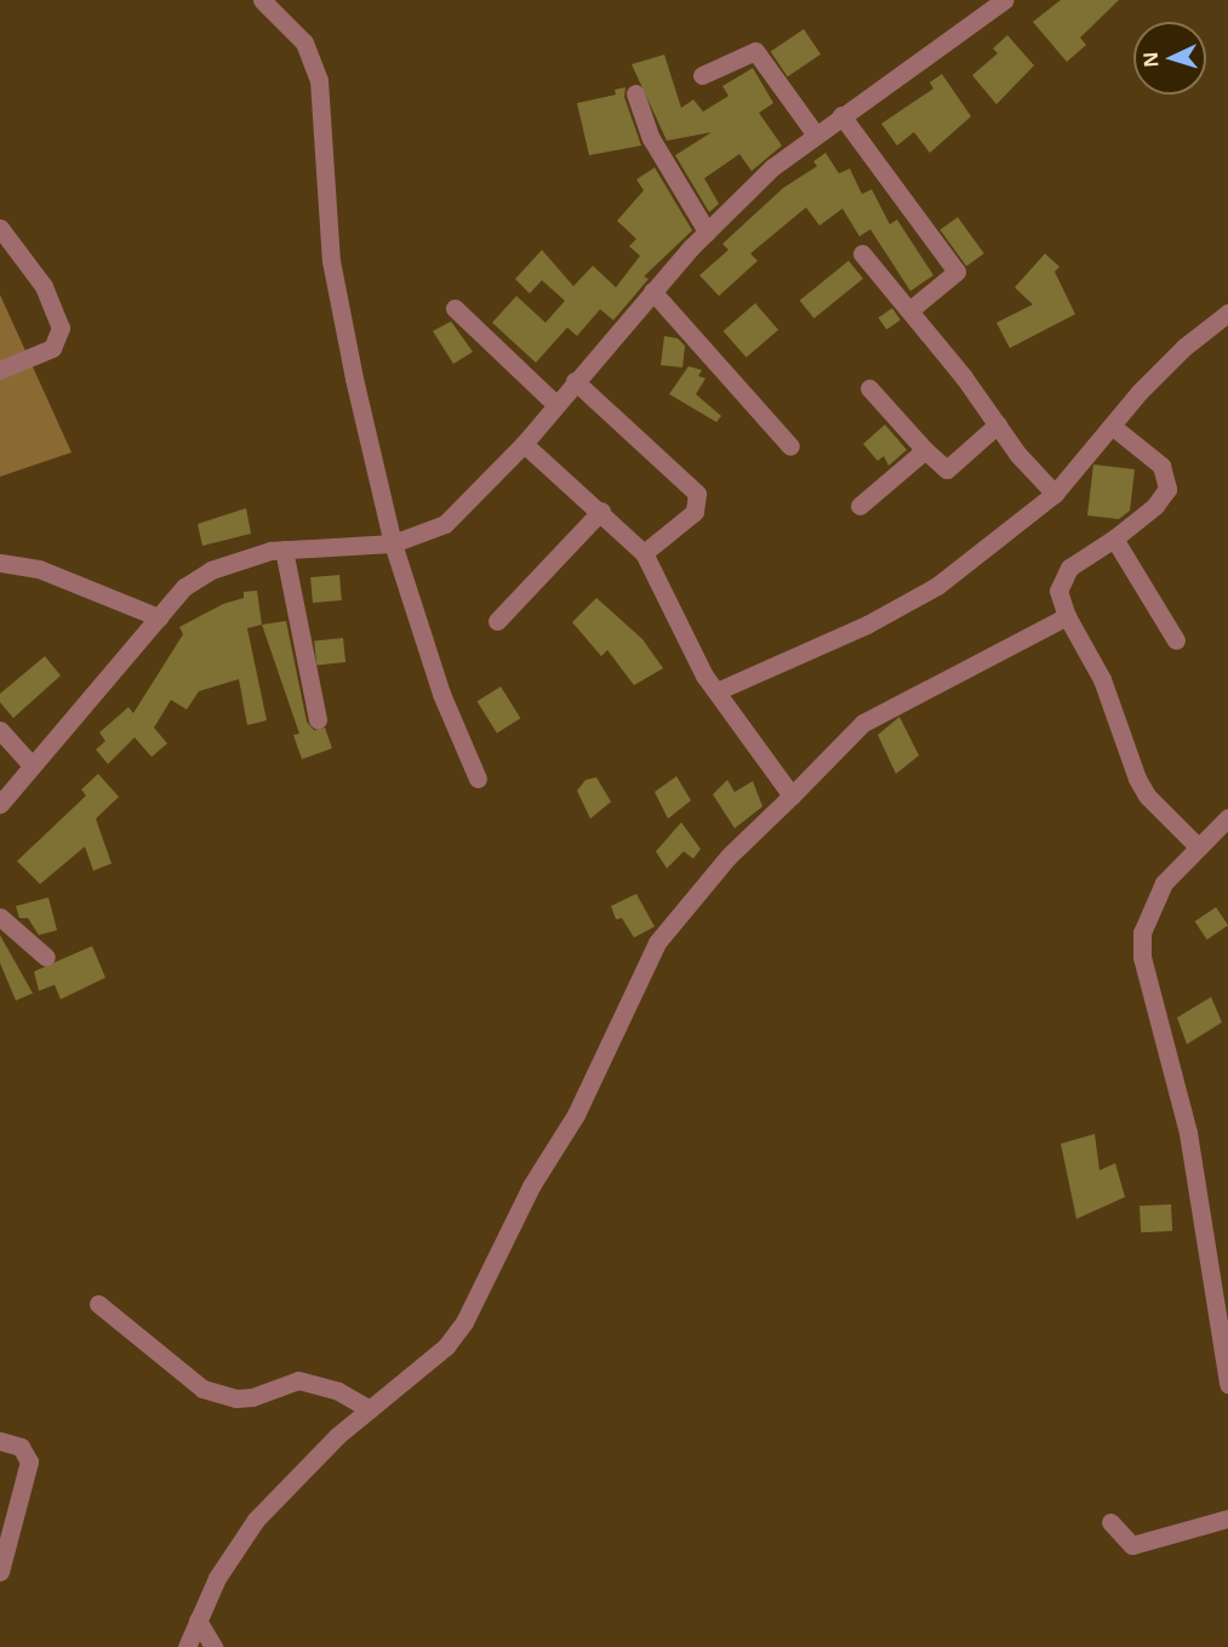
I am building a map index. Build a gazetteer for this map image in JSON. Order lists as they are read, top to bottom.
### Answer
{
  "north": "left"
}
